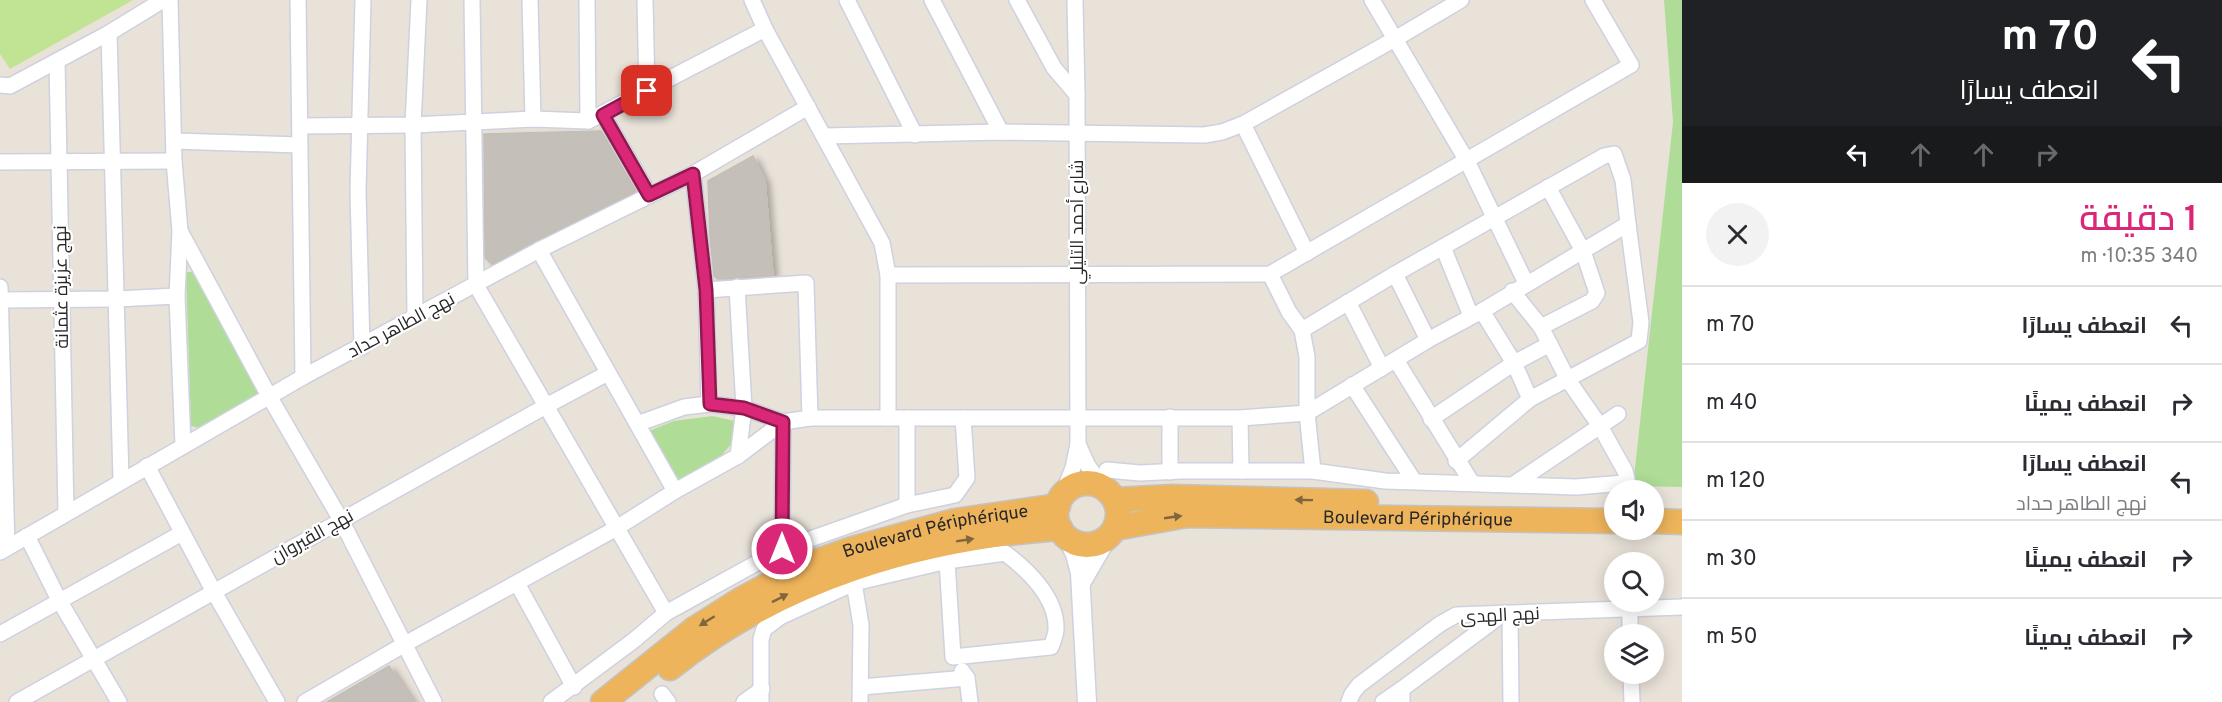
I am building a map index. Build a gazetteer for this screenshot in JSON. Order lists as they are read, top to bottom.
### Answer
{
  "streets": {
    "highway": ["Boulevard Périphérique"],
    "street": [
      "شارع أحمد التليلي",
      "نهج عزيزة عثمانة",
      "نهج الطاهر حداد",
      "نهج القيروان",
      "نهج الهدى"
    ]
  },
  "crossings": [
    ["نهج عزيزة عثمانة", "نهج الطاهر حداد"]
  ],
  "page": {
    "turn": ["70 m", "انعطف يسارًا"],
    "heading": ["1 دقيقة", "340 m · 10:35"],
    "list": [
      {
        "name": "انعطف يسارًا",
        "value": "70 m"
      },
      {
        "name": "انعطف يمينًا",
        "value": "40 m"
      },
      {
        "name": "انعطف يسارًا",
        "note": "نهج الطاهر حداد",
        "value": "120 m"
      },
      {
        "name": "انعطف يمينًا",
        "value": "30 m"
      },
      {
        "name": "انعطف يمينًا",
        "value": "50 m"
      }
    ]
  }
}
